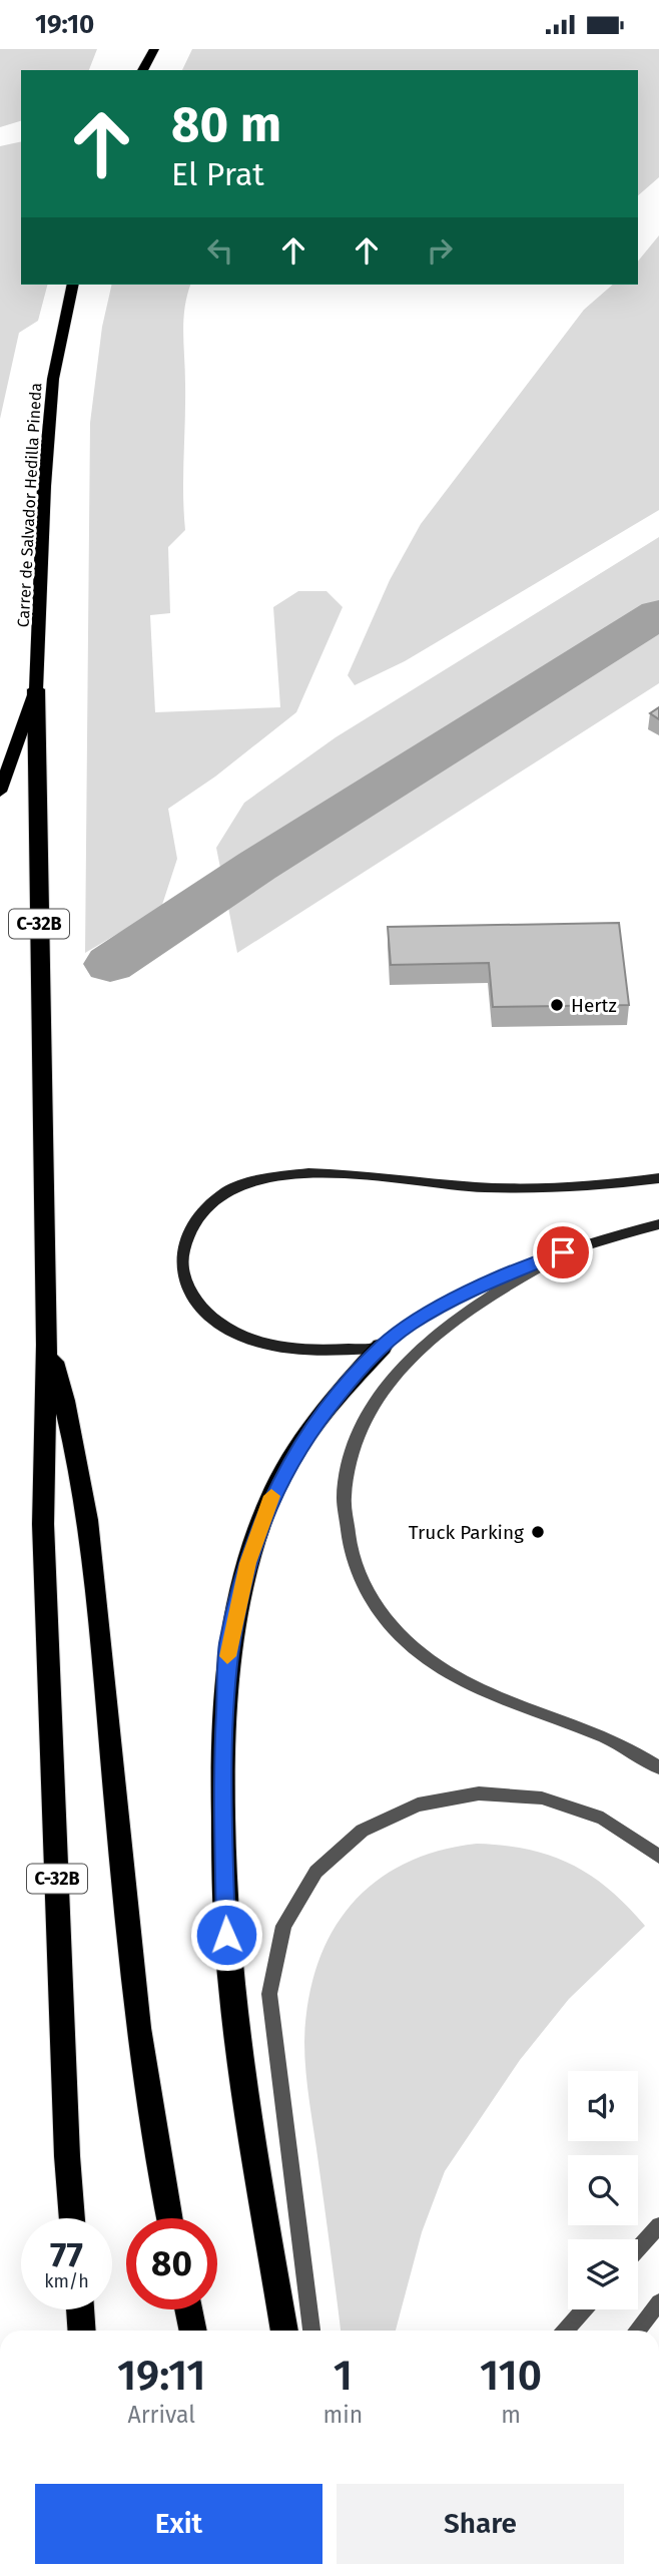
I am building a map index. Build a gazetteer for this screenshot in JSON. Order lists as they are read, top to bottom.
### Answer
{
  "streets": {
    "highway": ["C-32B"],
    "main road": ["Carrer de Salvador Hedilla Pineda"]
  },
  "crossings": [
    ["Carrer de Salvador Hedilla Pineda", "C-32B"]
  ],
  "places": ["Hertz", "Truck Parking"],
  "page": {
    "status": "19:10",
    "turn": ["80 m", "El Prat"],
    "speed": "77 km/h",
    "limit": "80",
    "eta": [
      "19:11",
      "Arrival",
      "1",
      "min",
      "110",
      "m"
    ],
    "buttons": ["Exit", "Share"]
  }
}
